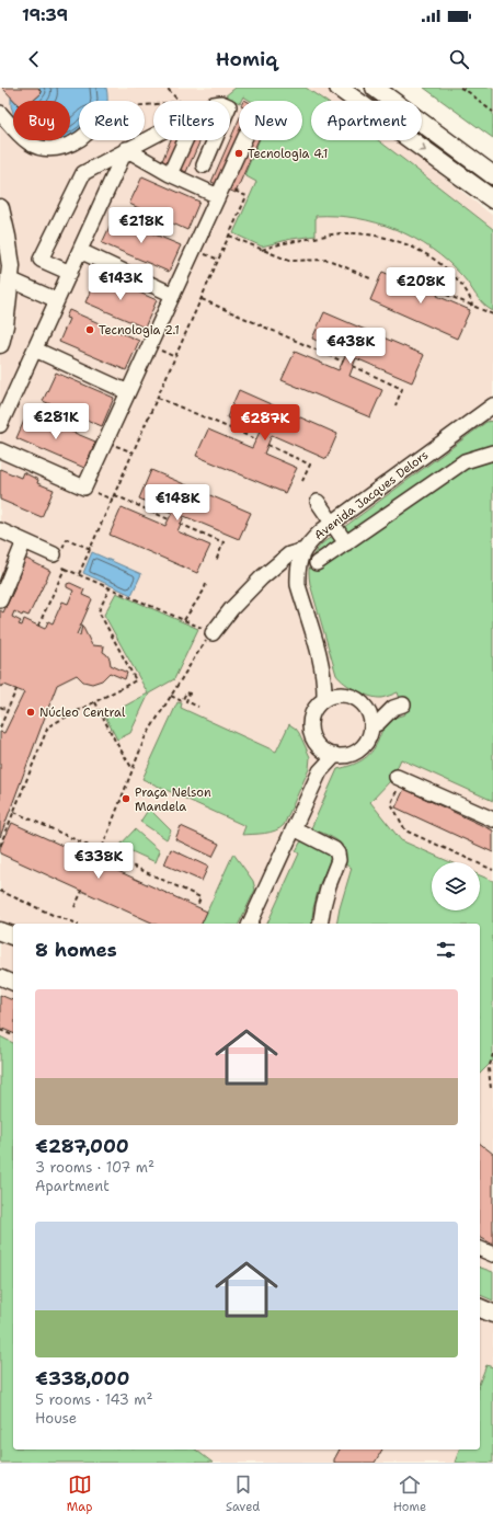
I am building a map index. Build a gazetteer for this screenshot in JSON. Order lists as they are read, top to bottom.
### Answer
{
  "streets": {
    "street": ["Avenida Jacques Delors"]
  },
  "places": [
    "Tecnologia 4.1",
    "Tecnologia 2.1",
    "Núcleo Central",
    "Praça Nelson Mandela"
  ],
  "page": {
    "status": "19:39",
    "header": "Homiq",
    "chip": [
      "Buy",
      "Rent",
      "Filters",
      "New",
      "Apartment"
    ],
    "price": [
      "€218K",
      "€143K",
      "€208K",
      "€438K",
      "€281K",
      "€287K",
      "€148K",
      "€338K"
    ],
    "heading": "8 homes",
    "list": [
      {
        "name": "€287,000",
        "note": "3 rooms · 107 m² · Apartment"
      },
      {
        "name": "€338,000",
        "note": "5 rooms · 143 m² · House"
      }
    ],
    "tabs": ["Map", "Saved", "Home"]
  }
}
